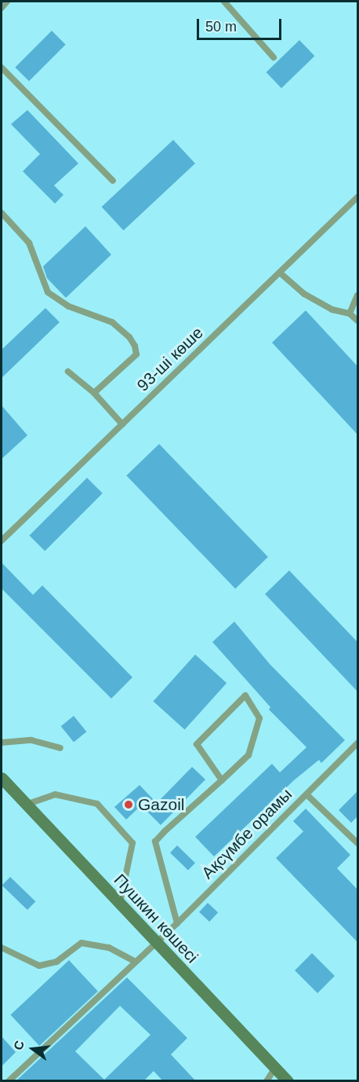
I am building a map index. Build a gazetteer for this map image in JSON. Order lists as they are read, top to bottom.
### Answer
{
  "streets": {
    "main road": ["Пушкин көшесі"],
    "lane": ["93-ші көше", "Ақсүмбе орамы"]
  },
  "crossings": [
    ["Ақсүмбе орамы", "Пушкин көшесі"]
  ],
  "places": ["Gazoil"],
  "scale_bar": "50 m",
  "north": "left"
}
